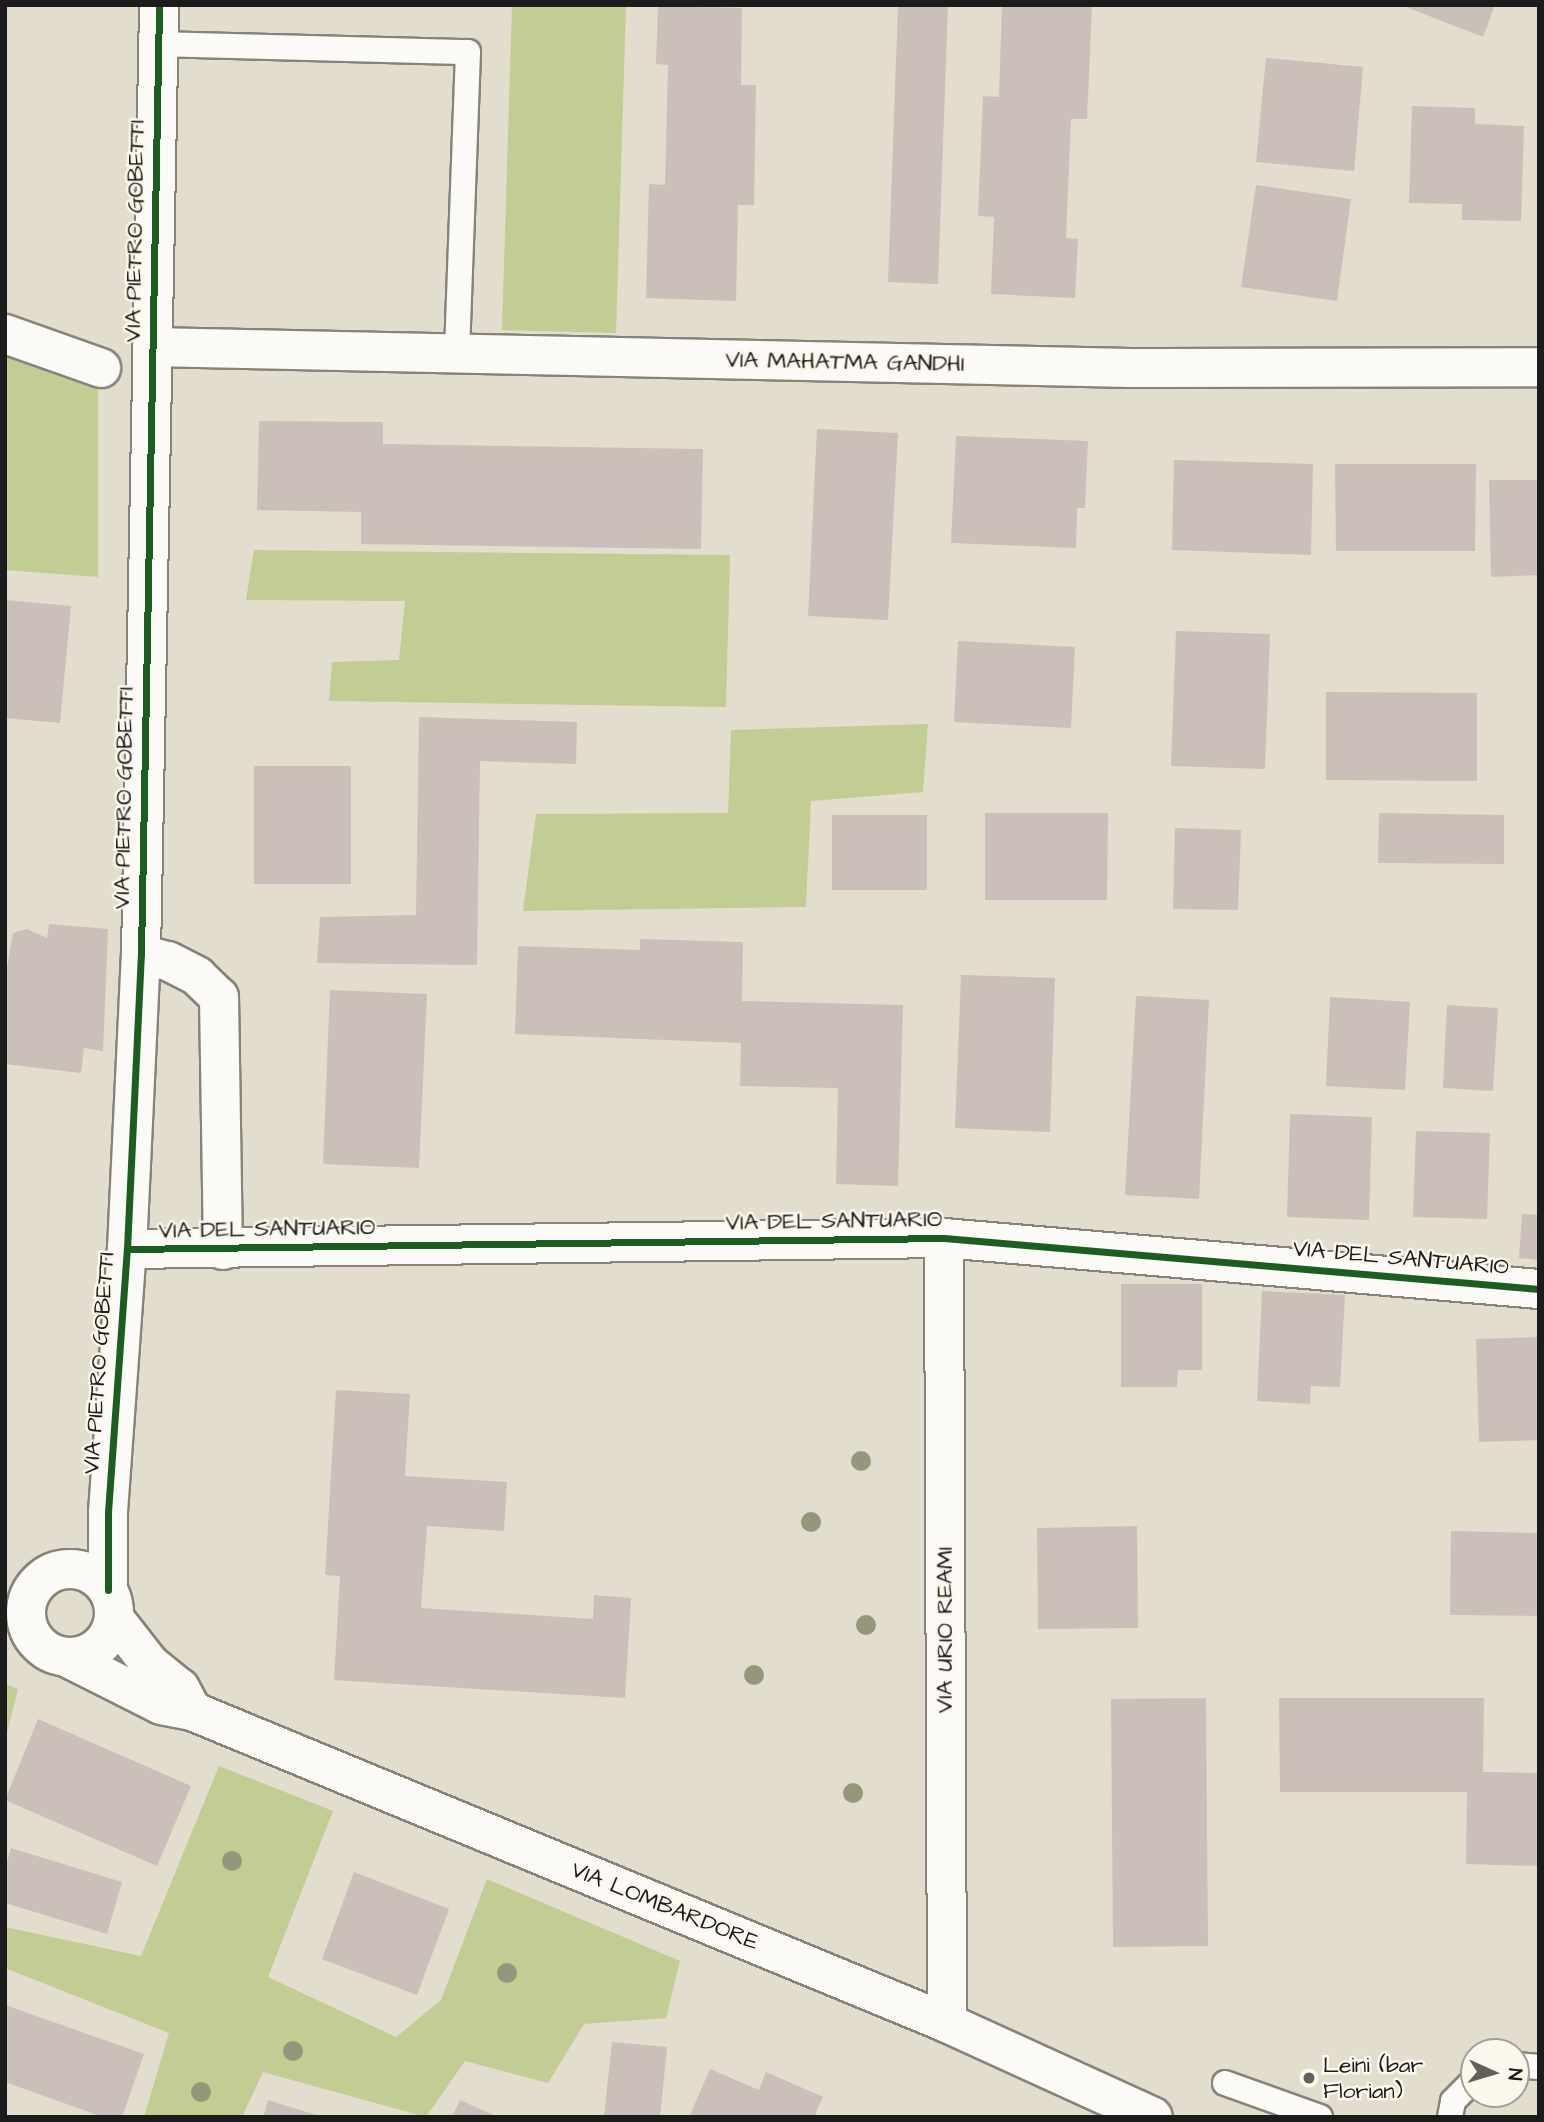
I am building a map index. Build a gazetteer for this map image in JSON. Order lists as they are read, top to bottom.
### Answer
{
  "streets": {
    "street": [
      "VIA PIETRO GOBETTI",
      "VIA MAHATMA GANDHI",
      "VIA DEL SANTUARIO",
      "VIA URIO REAMI",
      "VIA LOMBARDORE"
    ]
  },
  "crossings": [
    ["VIA PIETRO GOBETTI", "VIA MAHATMA GANDHI"],
    ["VIA PIETRO GOBETTI", "VIA DEL SANTUARIO"],
    ["VIA PIETRO GOBETTI", "VIA LOMBARDORE"],
    ["VIA DEL SANTUARIO", "VIA URIO REAMI"],
    ["VIA URIO REAMI", "VIA LOMBARDORE"]
  ],
  "places": ["Leini (bar Florian)"],
  "north": "right"
}
